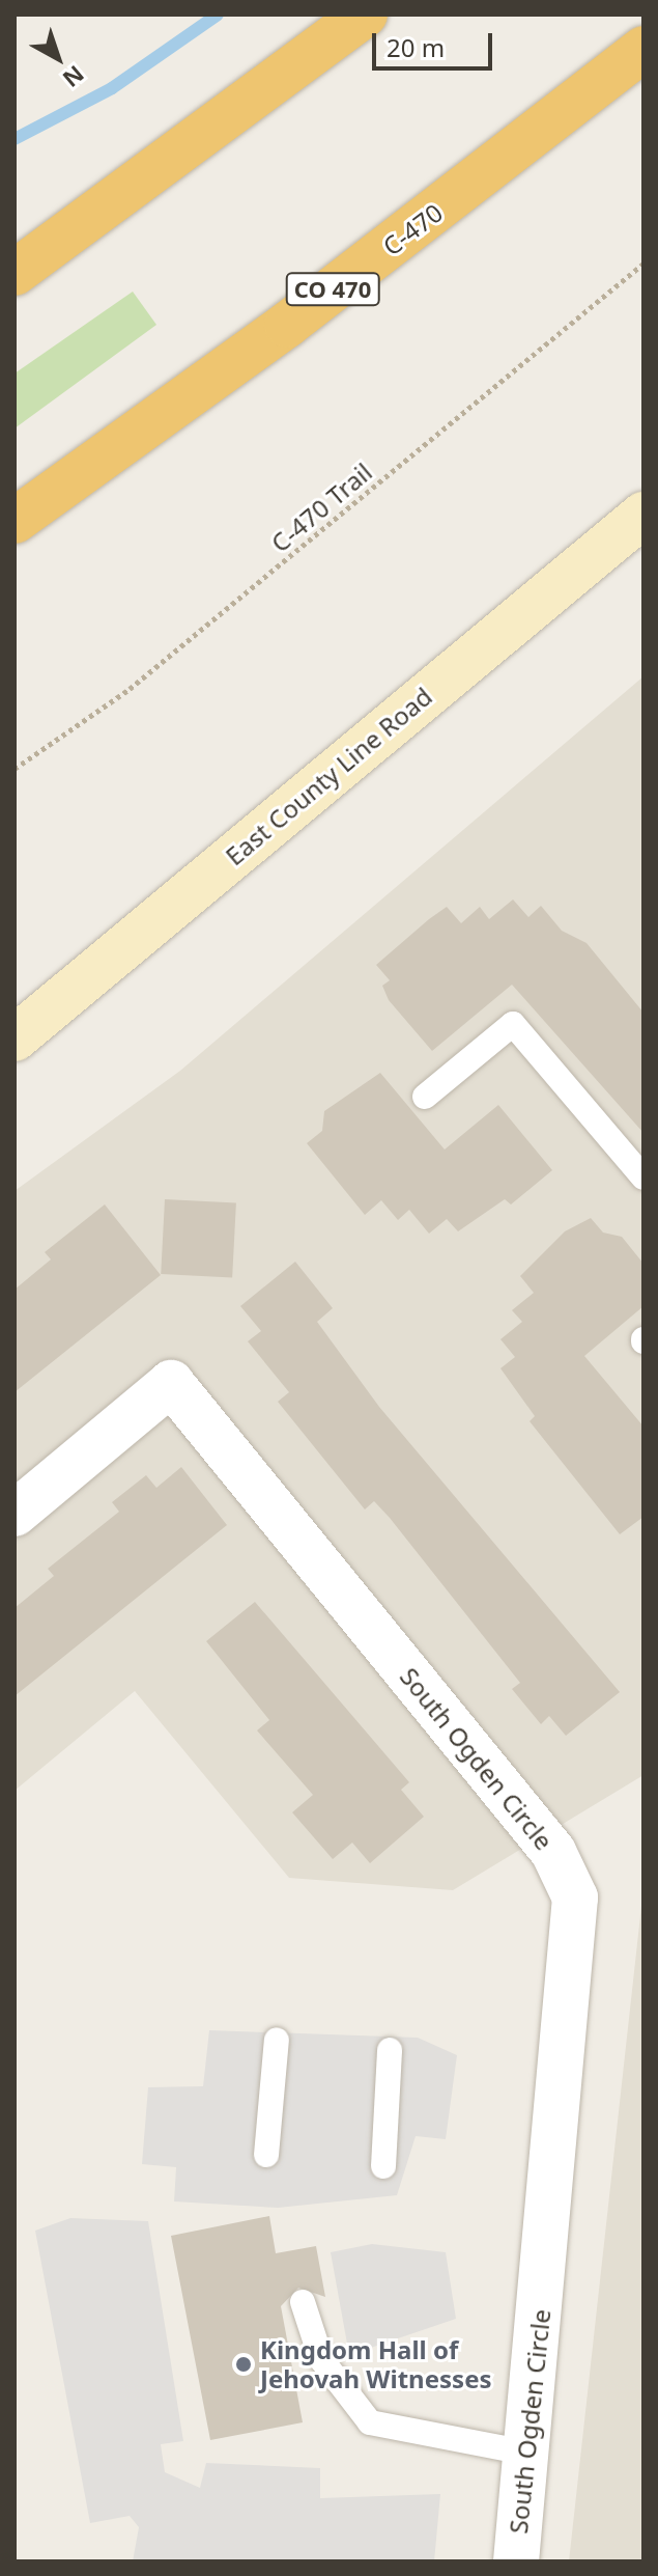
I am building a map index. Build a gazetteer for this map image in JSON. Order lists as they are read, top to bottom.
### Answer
{
  "streets": {
    "highway": ["C-470", "CO 470"],
    "main road": ["East County Line Road"],
    "street": ["South Ogden Circle"],
    "path": ["C-470 Trail"]
  },
  "places": ["Kingdom Hall of Jehovah Witnesses"],
  "scale_bar": "20 m",
  "north": "bottom right"
}
